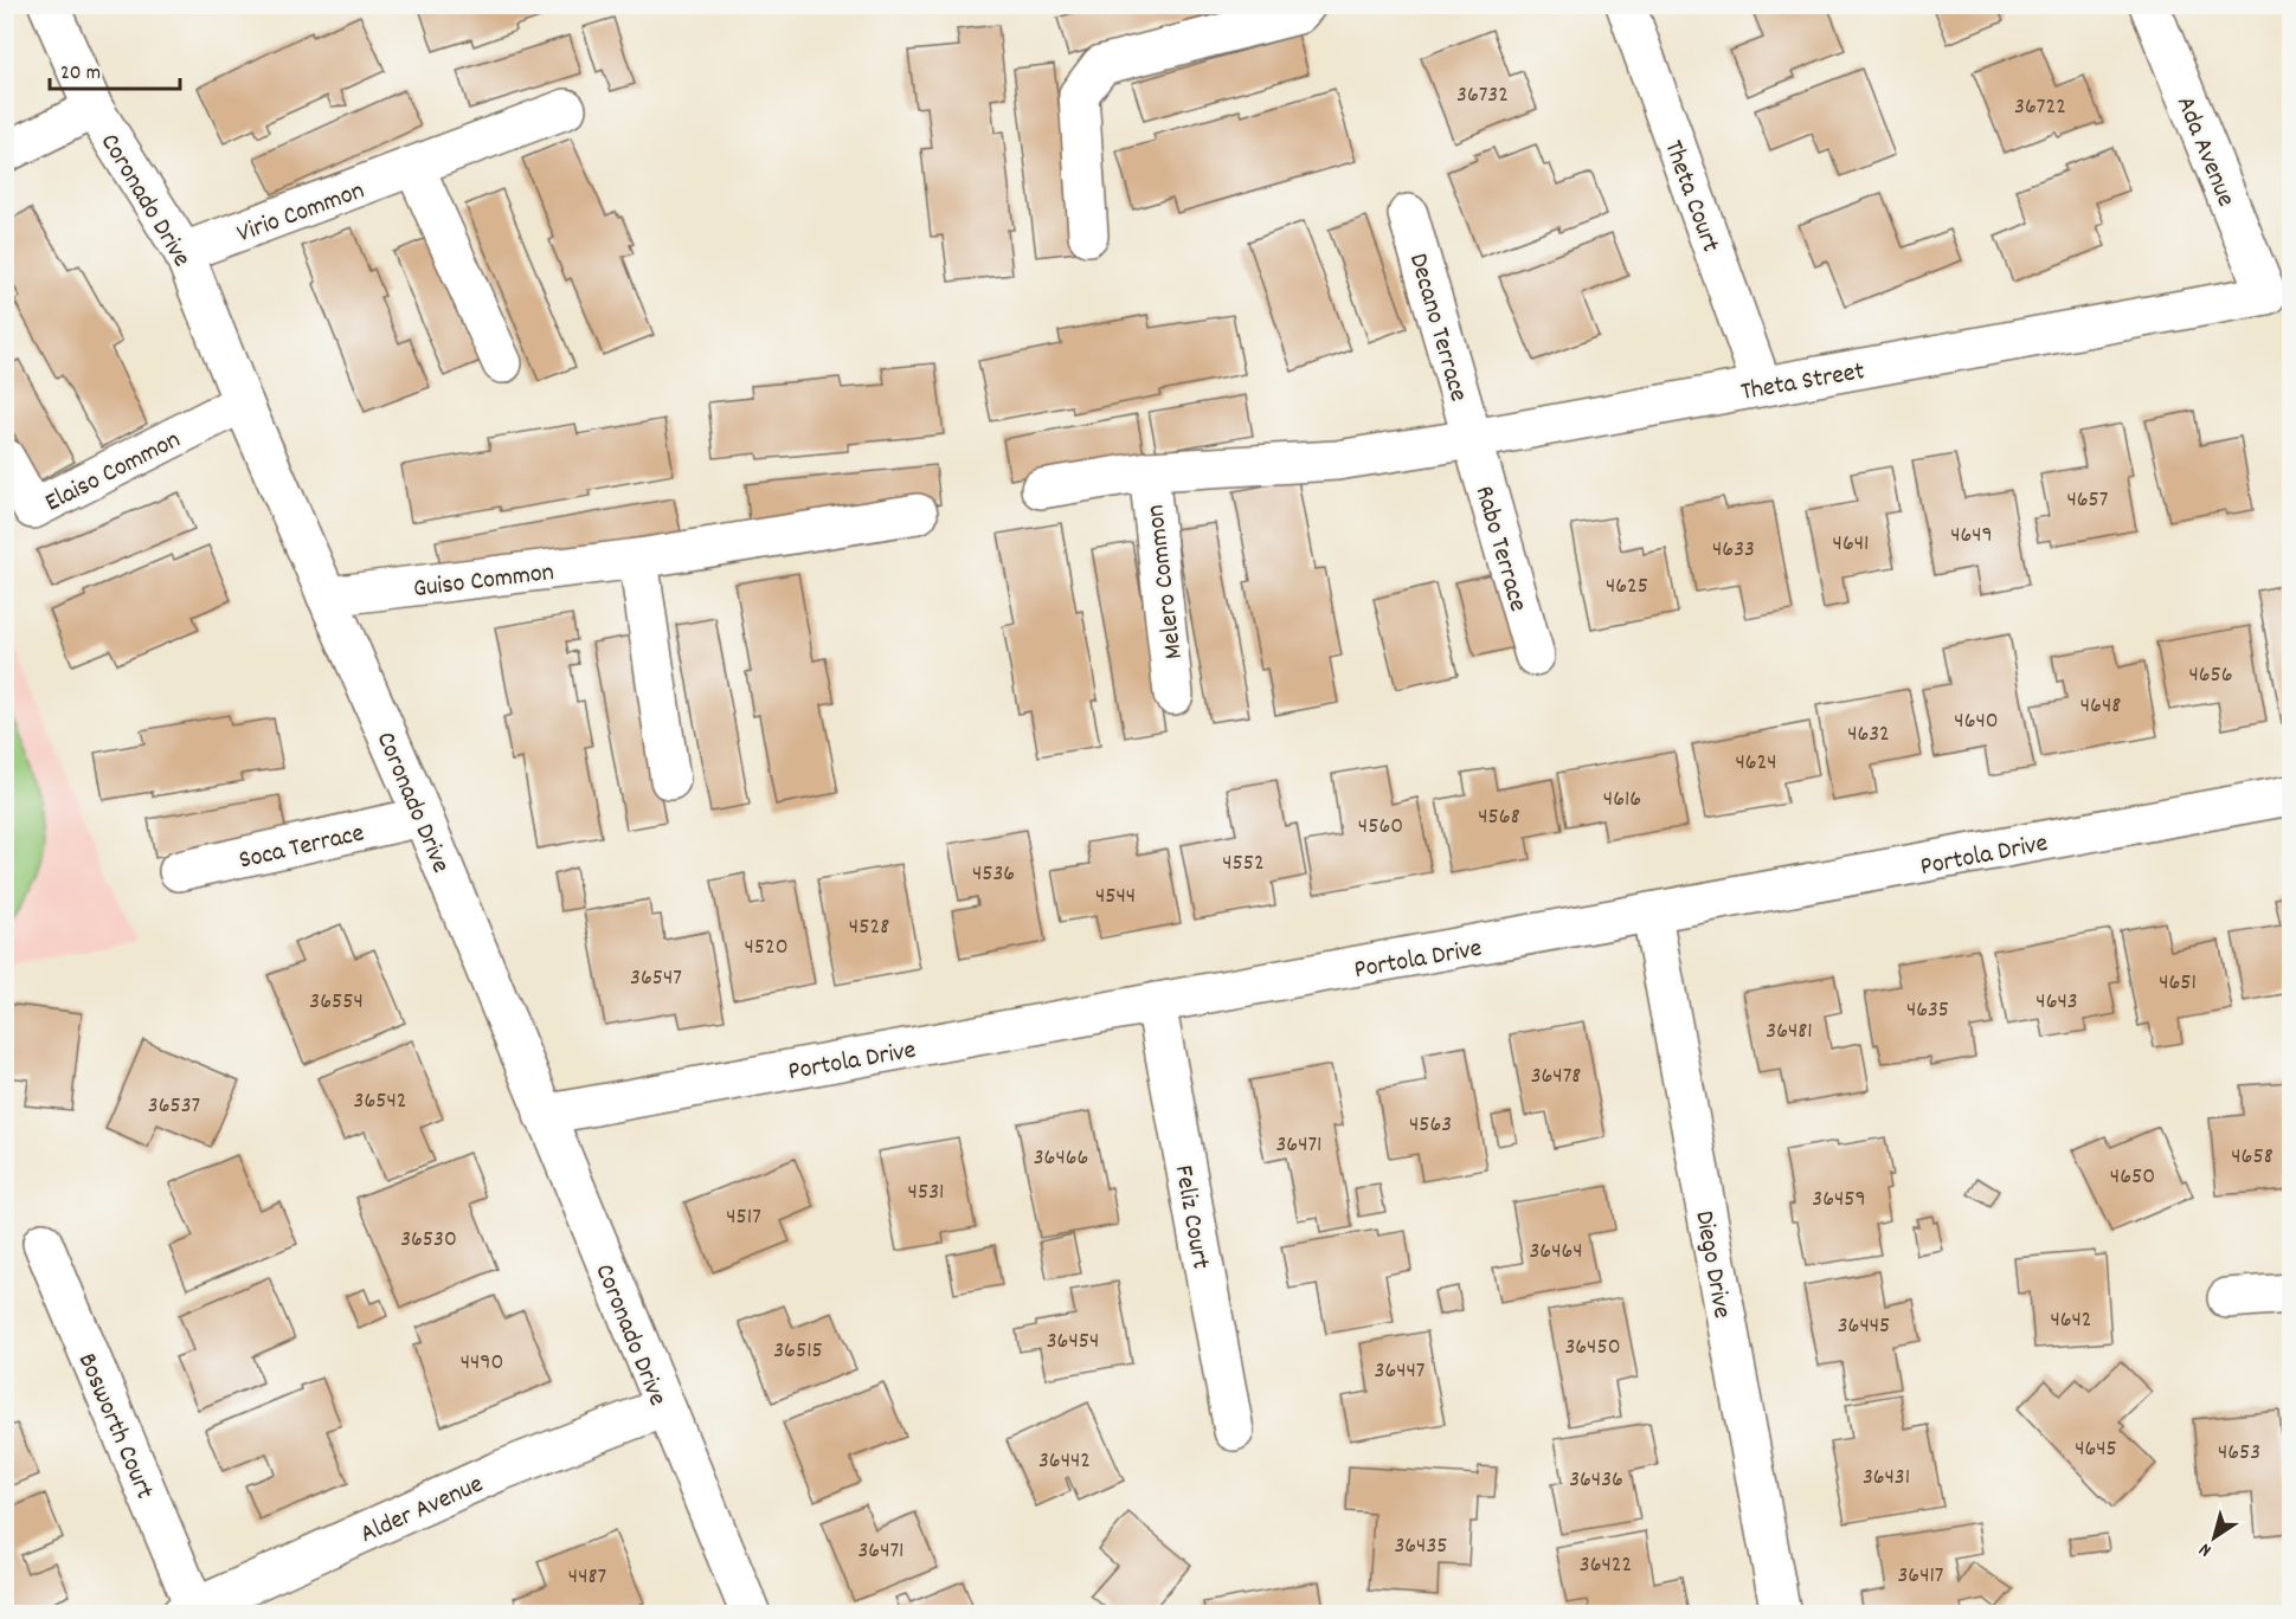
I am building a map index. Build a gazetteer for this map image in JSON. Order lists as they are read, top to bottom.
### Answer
{
  "streets": {
    "street": [
      "Ada Avenue",
      "Theta Court",
      "Coronado Drive",
      "Virio Common",
      "Decano Terrace",
      "Theta Street",
      "Elaiso Common",
      "Rabo Terrace",
      "Guiso Common",
      "Melero Common",
      "Soca Terrace",
      "Portola Drive",
      "Feliz Court",
      "Diego Drive",
      "Bosworth Court",
      "Alder Avenue"
    ]
  },
  "crossings": [
    ["Ada Avenue", "Theta Street"],
    ["Theta Court", "Theta Street"],
    ["Coronado Drive", "Virio Common"],
    ["Coronado Drive", "Elaiso Common"],
    ["Coronado Drive", "Guiso Common"],
    ["Coronado Drive", "Soca Terrace"],
    ["Coronado Drive", "Portola Drive"],
    ["Coronado Drive", "Alder Avenue"],
    ["Decano Terrace", "Theta Street"],
    ["Decano Terrace", "Rabo Terrace"],
    ["Theta Street", "Rabo Terrace"],
    ["Theta Street", "Melero Common"],
    ["Portola Drive", "Feliz Court"],
    ["Portola Drive", "Diego Drive"],
    ["Bosworth Court", "Alder Avenue"]
  ],
  "house_numbers": [
    "36732",
    "36722",
    "4657",
    "4649",
    "4641",
    "4633",
    "4625",
    "4656",
    "4648",
    "4640",
    "4632",
    "4624",
    "4616",
    "4568",
    "4560",
    "4552",
    "4536",
    "4544",
    "4528",
    "4520",
    "36547",
    "4651",
    "36554",
    "4643",
    "4635",
    "36481",
    "36478",
    "36542",
    "36537",
    "4563",
    "36471",
    "4658",
    "36466",
    "4650",
    "4531",
    "36459",
    "4517",
    "36530",
    "36464",
    "4642",
    "36445",
    "36454",
    "36450",
    "36515",
    "4490",
    "36447",
    "4645",
    "4653",
    "36442",
    "36431",
    "36436",
    "36435",
    "36471",
    "36422",
    "36417",
    "4487"
  ],
  "scale_bar": "20 m",
  "north": "bottom left"
}
